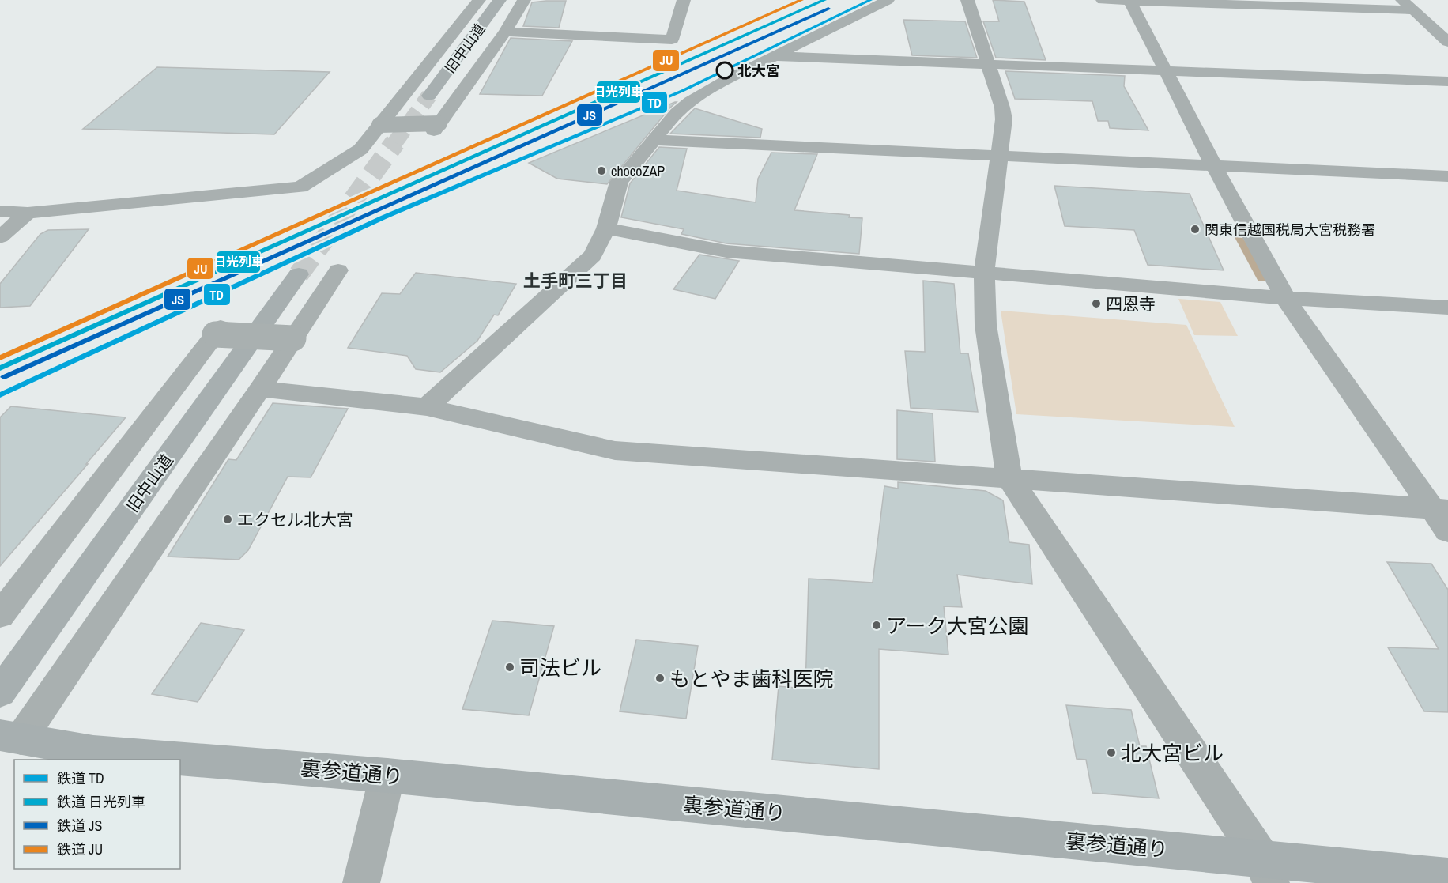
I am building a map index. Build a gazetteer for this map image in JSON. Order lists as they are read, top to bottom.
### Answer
{
  "streets": {
    "street": ["旧中山道", "裏参道通り"]
  },
  "districts": ["土手町三丁目"],
  "places": [
    "北大宮",
    "chocoZAP",
    "関東信越国税局大宮税務署",
    "四恩寺",
    "エクセル北大宮",
    "アーク大宮公園",
    "司法ビル",
    "もとやま歯科医院",
    "北大宮ビル"
  ],
  "lines": [
    "rail line TD",
    "rail line 日光列車",
    "rail line JU",
    "rail line JS"
  ],
  "legend": [
    "鉄道 TD",
    "鉄道 日光列車",
    "鉄道 JS",
    "鉄道 JU"
  ]
}
